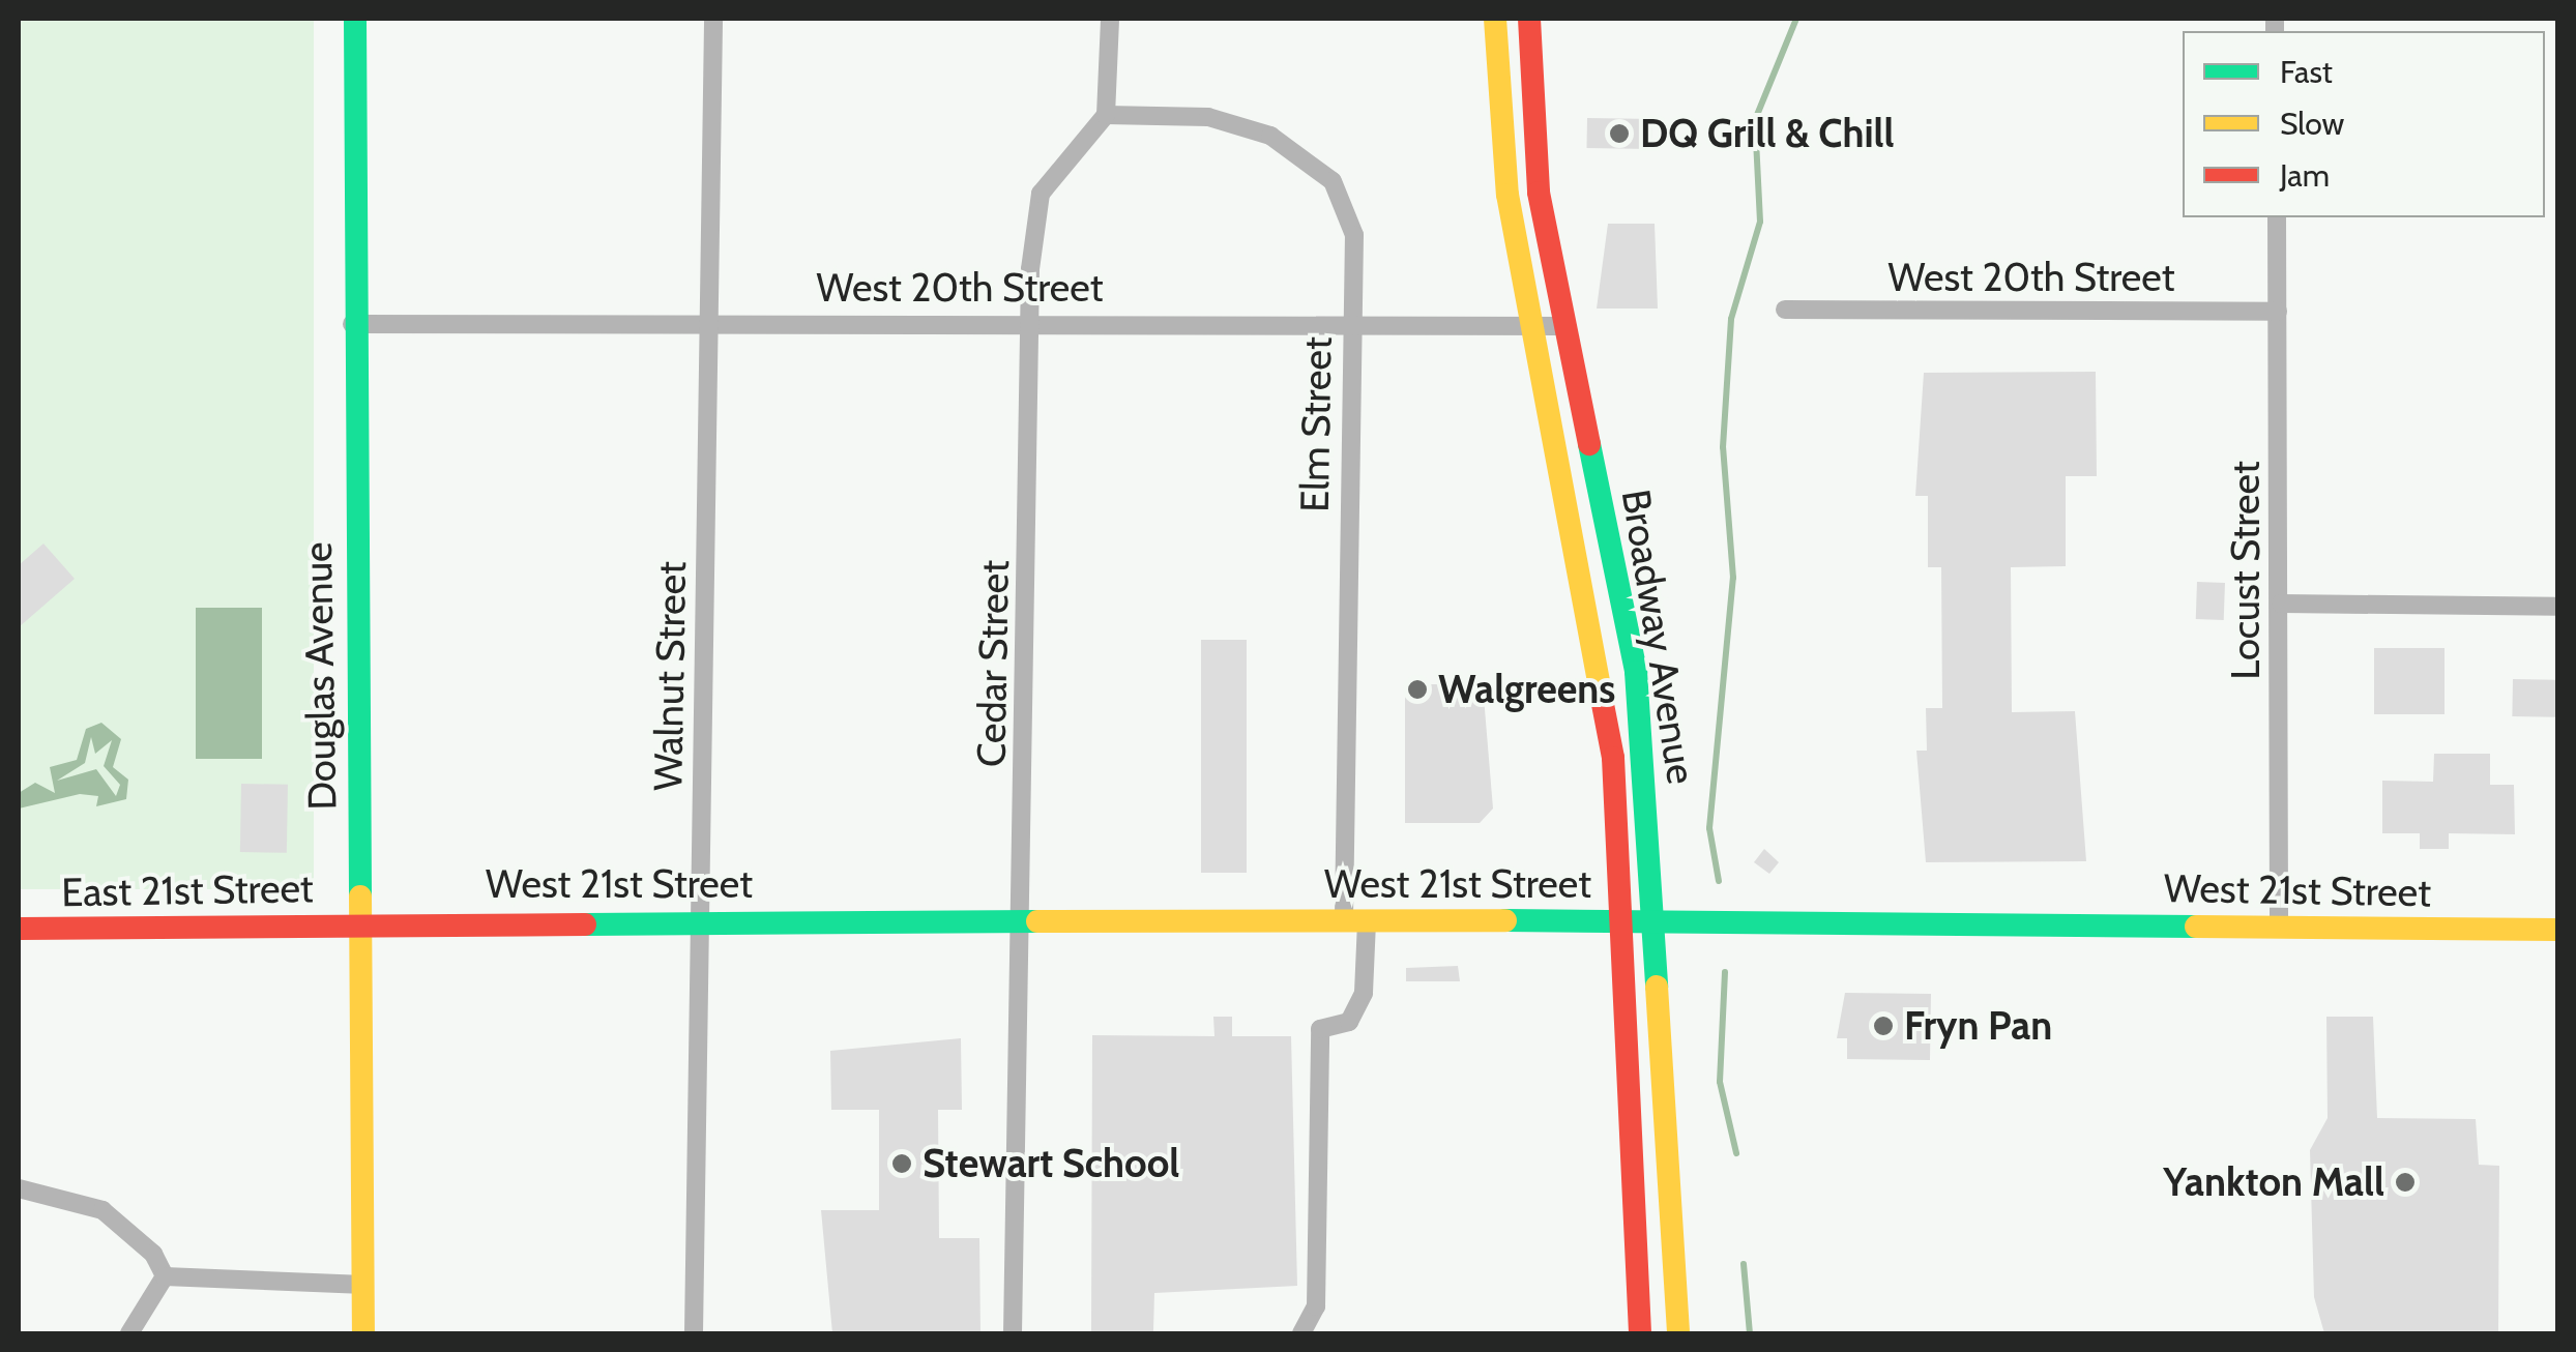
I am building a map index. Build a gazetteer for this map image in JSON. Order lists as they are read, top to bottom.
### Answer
{
  "streets": {
    "main road": [
      "Broadway Avenue",
      "Douglas Avenue",
      "West 21st Street",
      "East 21st Street"
    ],
    "street": [
      "West 20th Street",
      "Elm Street",
      "Locust Street",
      "Cedar Street",
      "Walnut Street"
    ]
  },
  "crossings": [
    ["West 20th Street", "Elm Street"],
    ["West 20th Street", "Locust Street"],
    ["West 20th Street", "Broadway Avenue"],
    ["West 20th Street", "Cedar Street"],
    ["West 20th Street", "Douglas Avenue"],
    ["West 20th Street", "Walnut Street"],
    ["Elm Street", "Cedar Street"],
    ["Elm Street", "West 21st Street"],
    ["Locust Street", "West 21st Street"],
    ["Broadway Avenue", "West 21st Street"],
    ["Cedar Street", "West 21st Street"],
    ["Douglas Avenue", "West 21st Street"],
    ["Douglas Avenue", "East 21st Street"],
    ["Walnut Street", "West 21st Street"],
    ["West 21st Street", "East 21st Street"]
  ],
  "places": [
    "DQ Grill & Chill",
    "Walgreens",
    "Fryn Pan",
    "Stewart School",
    "Yankton Mall"
  ],
  "legend": ["Fast", "Slow", "Jam"]
}
